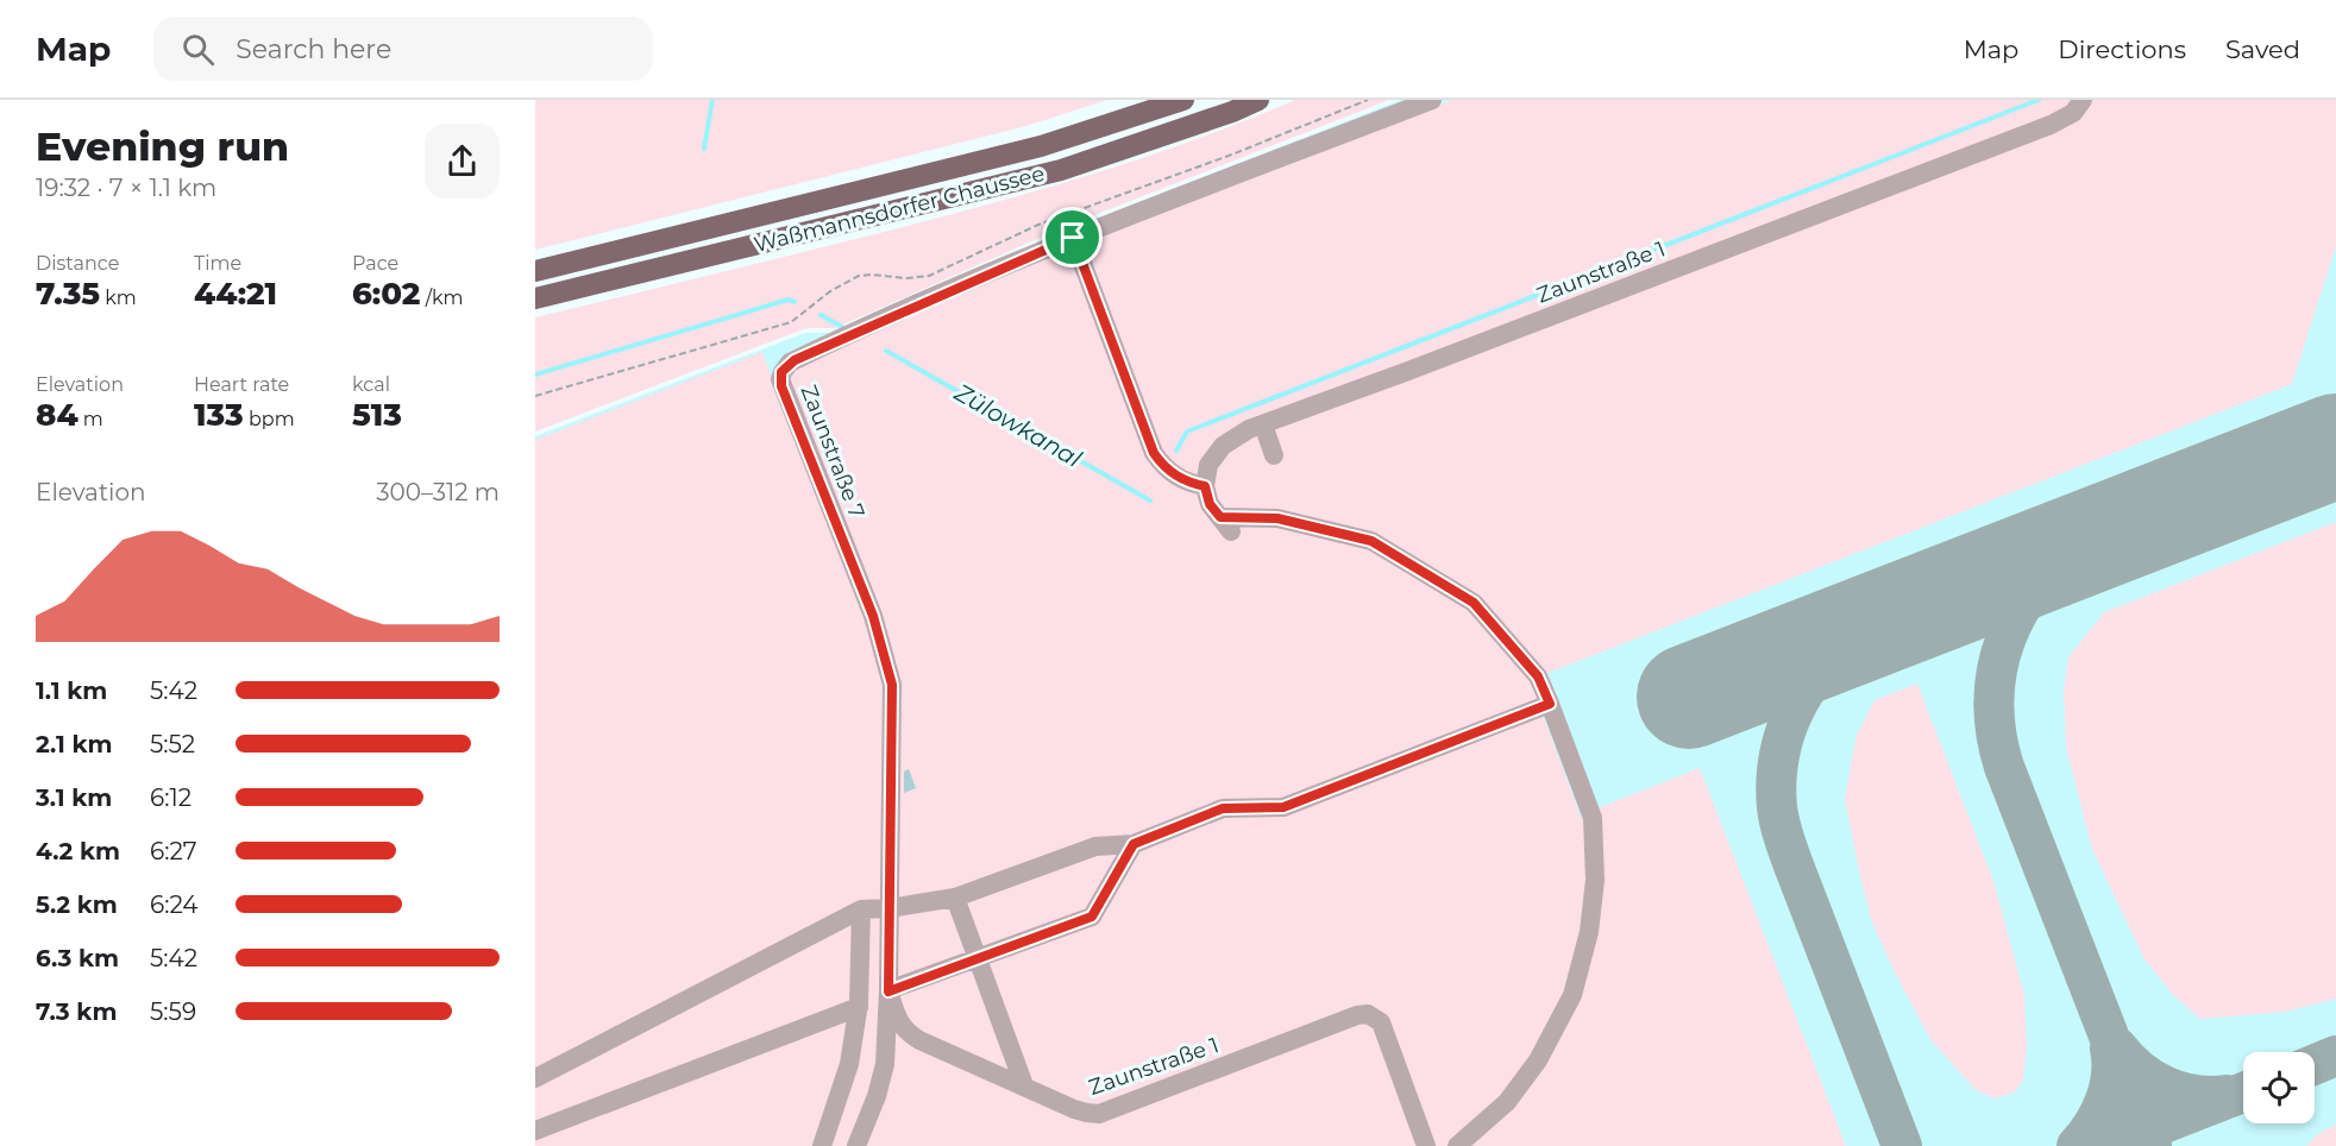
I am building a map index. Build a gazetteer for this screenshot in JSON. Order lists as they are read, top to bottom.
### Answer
{
  "streets": {
    "main road": ["Waßmannsdorfer Chaussee"],
    "lane": ["Zaunstraße 1", "Zaunstraße 7"]
  },
  "crossings": [
    ["Zaunstraße 1", "Zaunstraße 7"]
  ],
  "water": ["Zülowkanal"],
  "page": {
    "header": "Map",
    "search": "Search here",
    "nav": ["Map", "Directions", "Saved"],
    "heading": ["Evening run", "19:32 · 7 × 1.1 km"],
    "stats": [
      ["Distance", "7.35 km"],
      ["Time", "44:21"],
      ["Pace", "6:02 /km"],
      ["Elevation", "84 m"],
      ["Heart rate", "133 bpm"],
      ["kcal", "513"]
    ],
    "chart": ["Elevation", "300–312 m"],
    "list": [
      {
        "name": "1.1 km",
        "note": "5:42"
      },
      {
        "name": "2.1 km",
        "note": "5:52"
      },
      {
        "name": "3.1 km",
        "note": "6:12"
      },
      {
        "name": "4.2 km",
        "note": "6:27"
      },
      {
        "name": "5.2 km",
        "note": "6:24"
      },
      {
        "name": "6.3 km",
        "note": "5:42"
      },
      {
        "name": "7.3 km",
        "note": "5:59"
      }
    ]
  }
}
